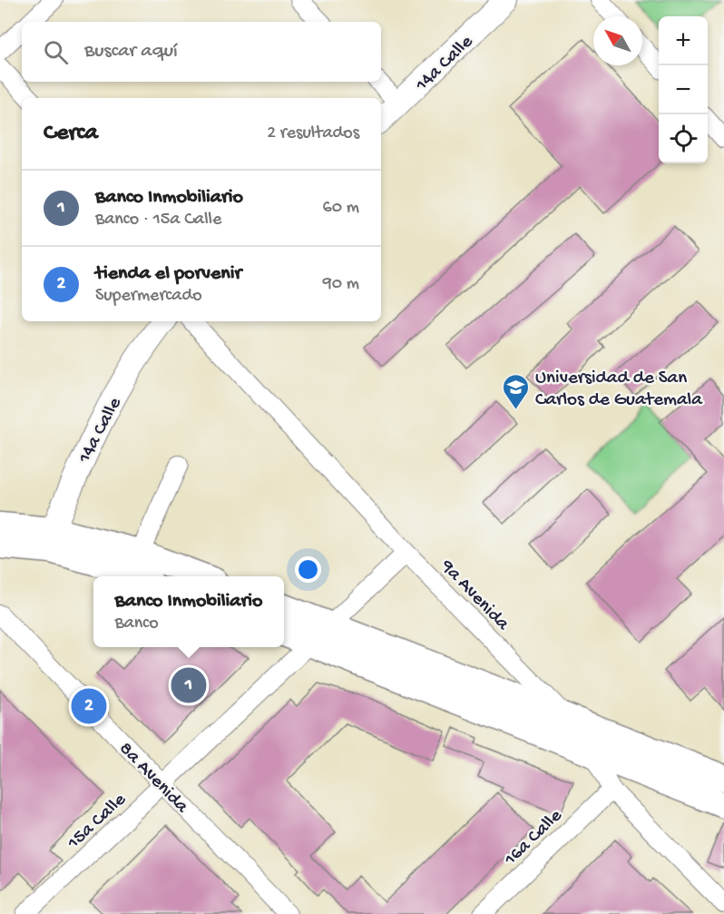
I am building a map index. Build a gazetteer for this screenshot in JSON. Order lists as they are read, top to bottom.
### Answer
{
  "streets": {
    "street": [
      "14a Calle",
      "9a Avenida",
      "8a Avenida",
      "15a Calle",
      "16a Calle"
    ]
  },
  "crossings": [
    ["9a Avenida", "15a Calle"],
    ["9a Avenida", "16a Calle"],
    ["8a Avenida", "15a Calle"]
  ],
  "places": {
    "school or university": ["Universidad de San Carlos de Guatemala"]
  },
  "north": "top left",
  "page": {
    "map_buttons": ["+", "−"],
    "search": "Buscar aquí",
    "heading": ["Cerca", "2 resultados"],
    "list": [
      {
        "mark": "1",
        "name": "Banco Inmobiliario",
        "note": "Banco · 15a Calle",
        "value": "60 m"
      },
      {
        "mark": "2",
        "name": "tienda el porvenir",
        "note": "Supermercado",
        "value": "90 m"
      }
    ],
    "popup": ["Banco Inmobiliario", "Banco"],
    "pins": ["1", "2"]
  }
}
